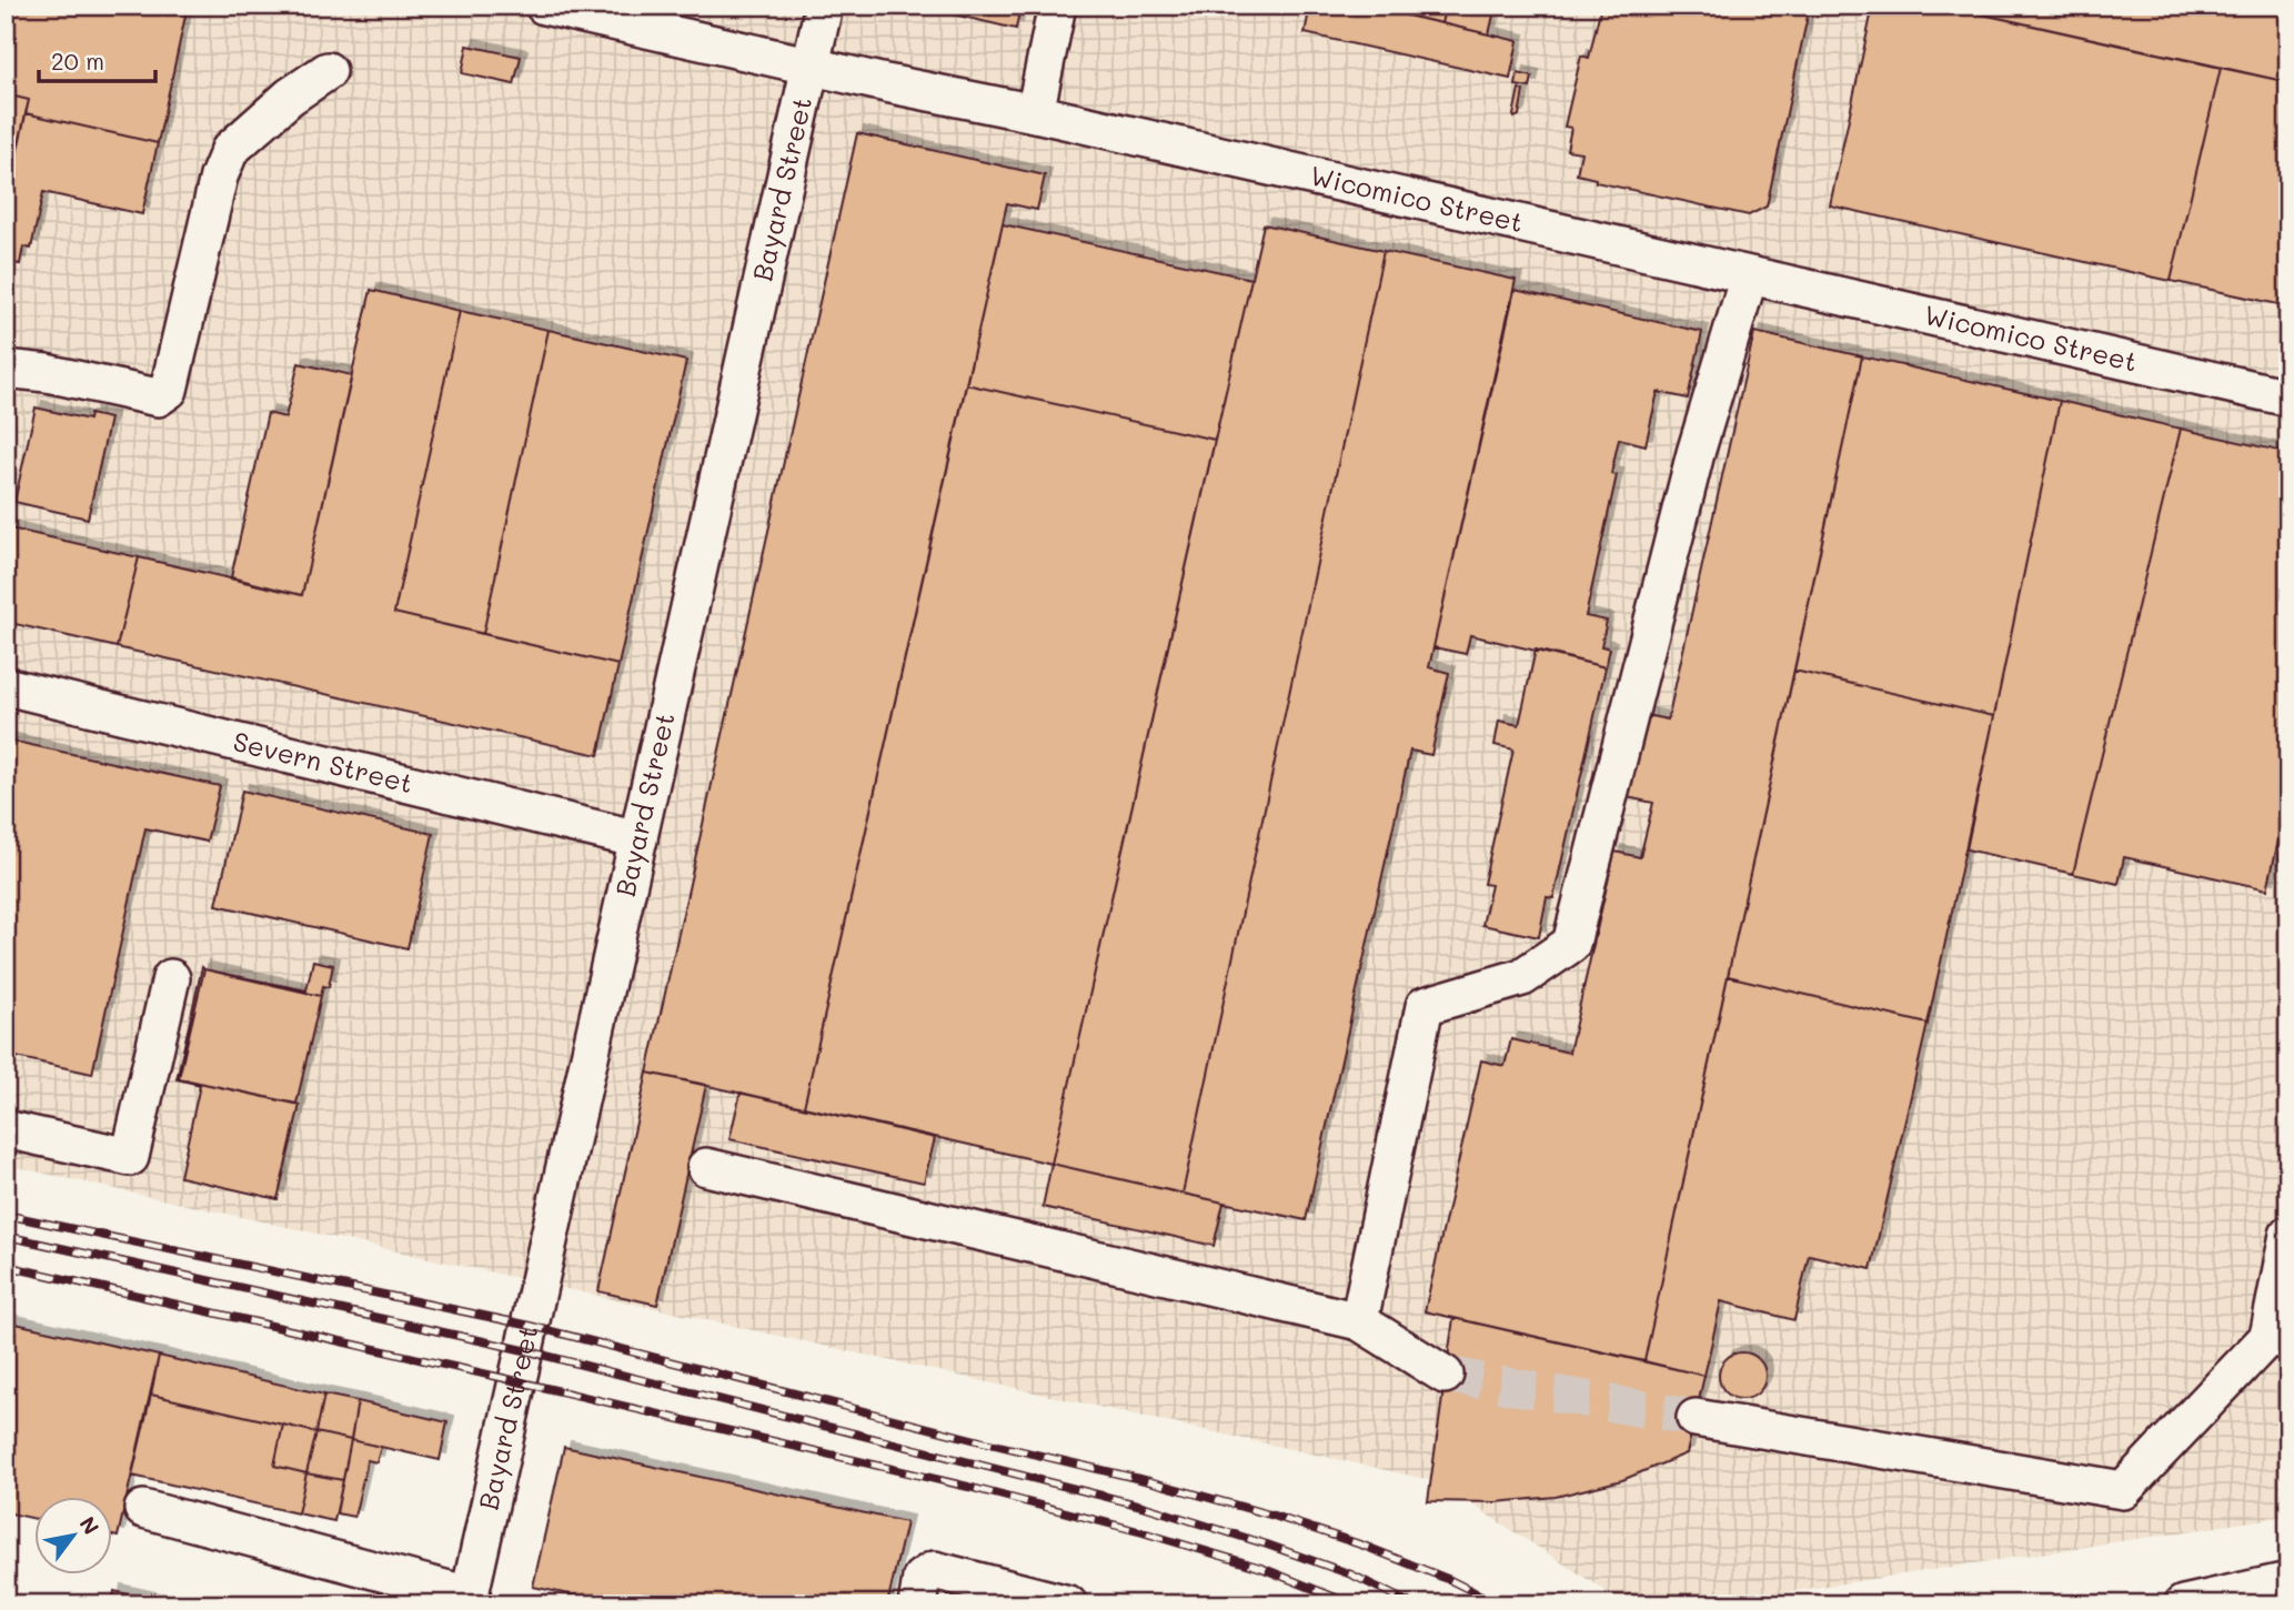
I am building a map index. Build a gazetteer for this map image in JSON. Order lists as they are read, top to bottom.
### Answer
{
  "streets": {
    "street": ["Bayard Street", "Wicomico Street", "Severn Street"]
  },
  "crossings": [
    ["Bayard Street", "Wicomico Street"],
    ["Bayard Street", "Severn Street"]
  ],
  "scale_bar": "20 m",
  "north": "top right"
}
